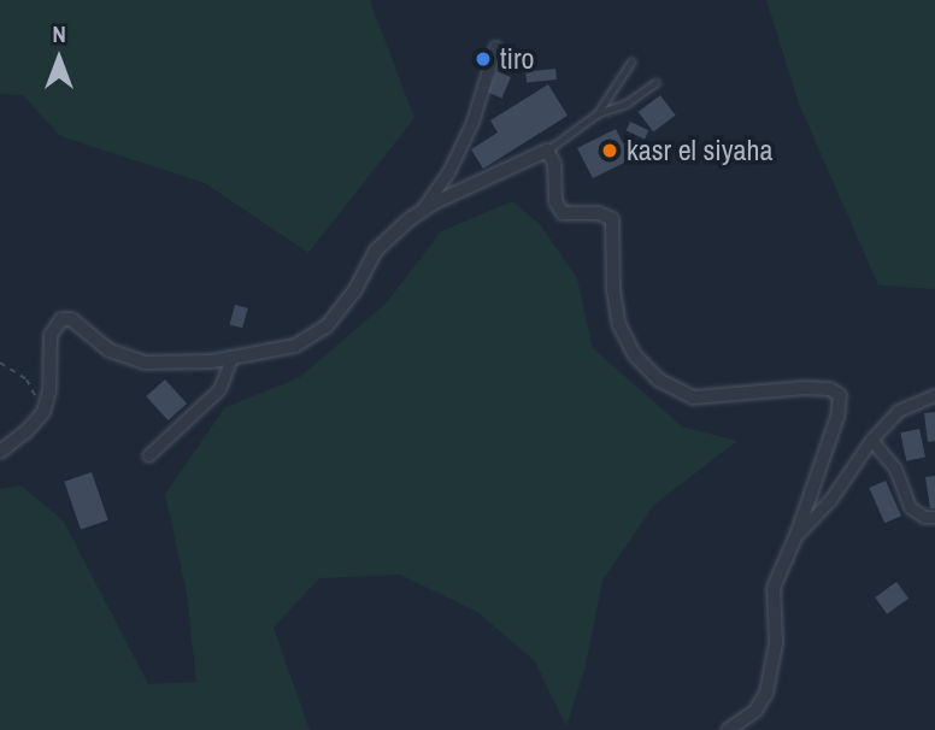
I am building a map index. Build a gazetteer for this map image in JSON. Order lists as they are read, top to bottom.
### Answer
{
  "places": ["tiro", "kasr el siyaha"],
  "north": "top"
}
